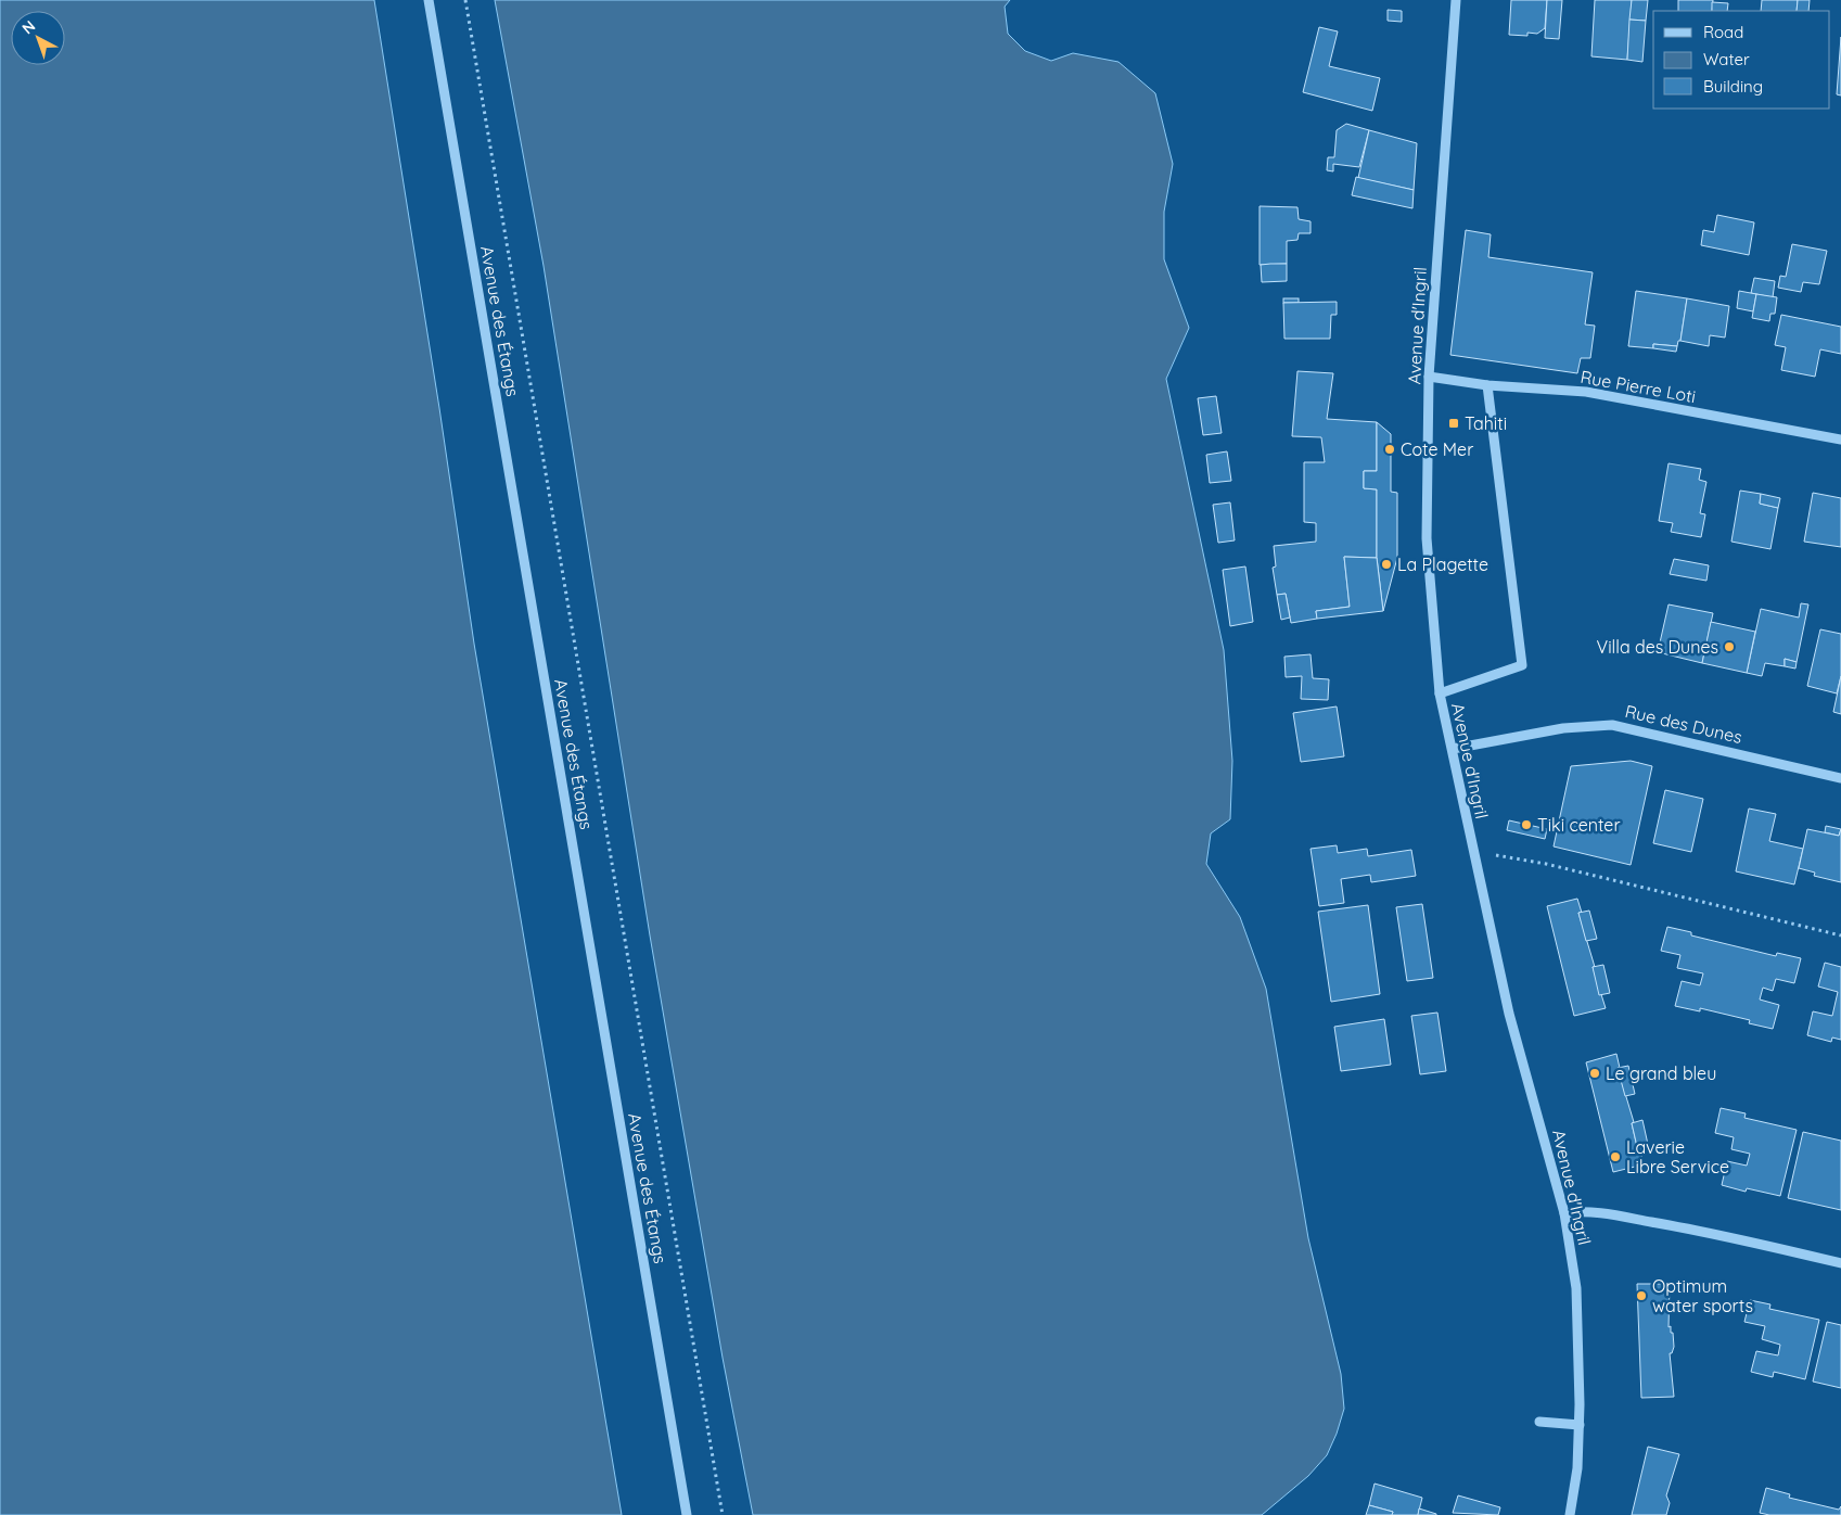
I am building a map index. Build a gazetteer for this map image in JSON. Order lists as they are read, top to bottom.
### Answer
{
  "streets": {
    "street": [
      "Avenue des Étangs",
      "Avenue d'Ingril",
      "Rue Pierre Loti",
      "Rue des Dunes"
    ]
  },
  "crossings": [
    ["Avenue d'Ingril", "Rue Pierre Loti"],
    ["Avenue d'Ingril", "Rue des Dunes"]
  ],
  "places": {
    "transit": ["Tahiti"],
    "other": [
      "Cote Mer",
      "La Plagette",
      "Villa des Dunes",
      "Tiki center",
      "Le grand bleu",
      "Laverie Libre Service",
      "Optimum water sports"
    ]
  },
  "legend": ["Road", "Water", "Building"],
  "north": "top left"
}
